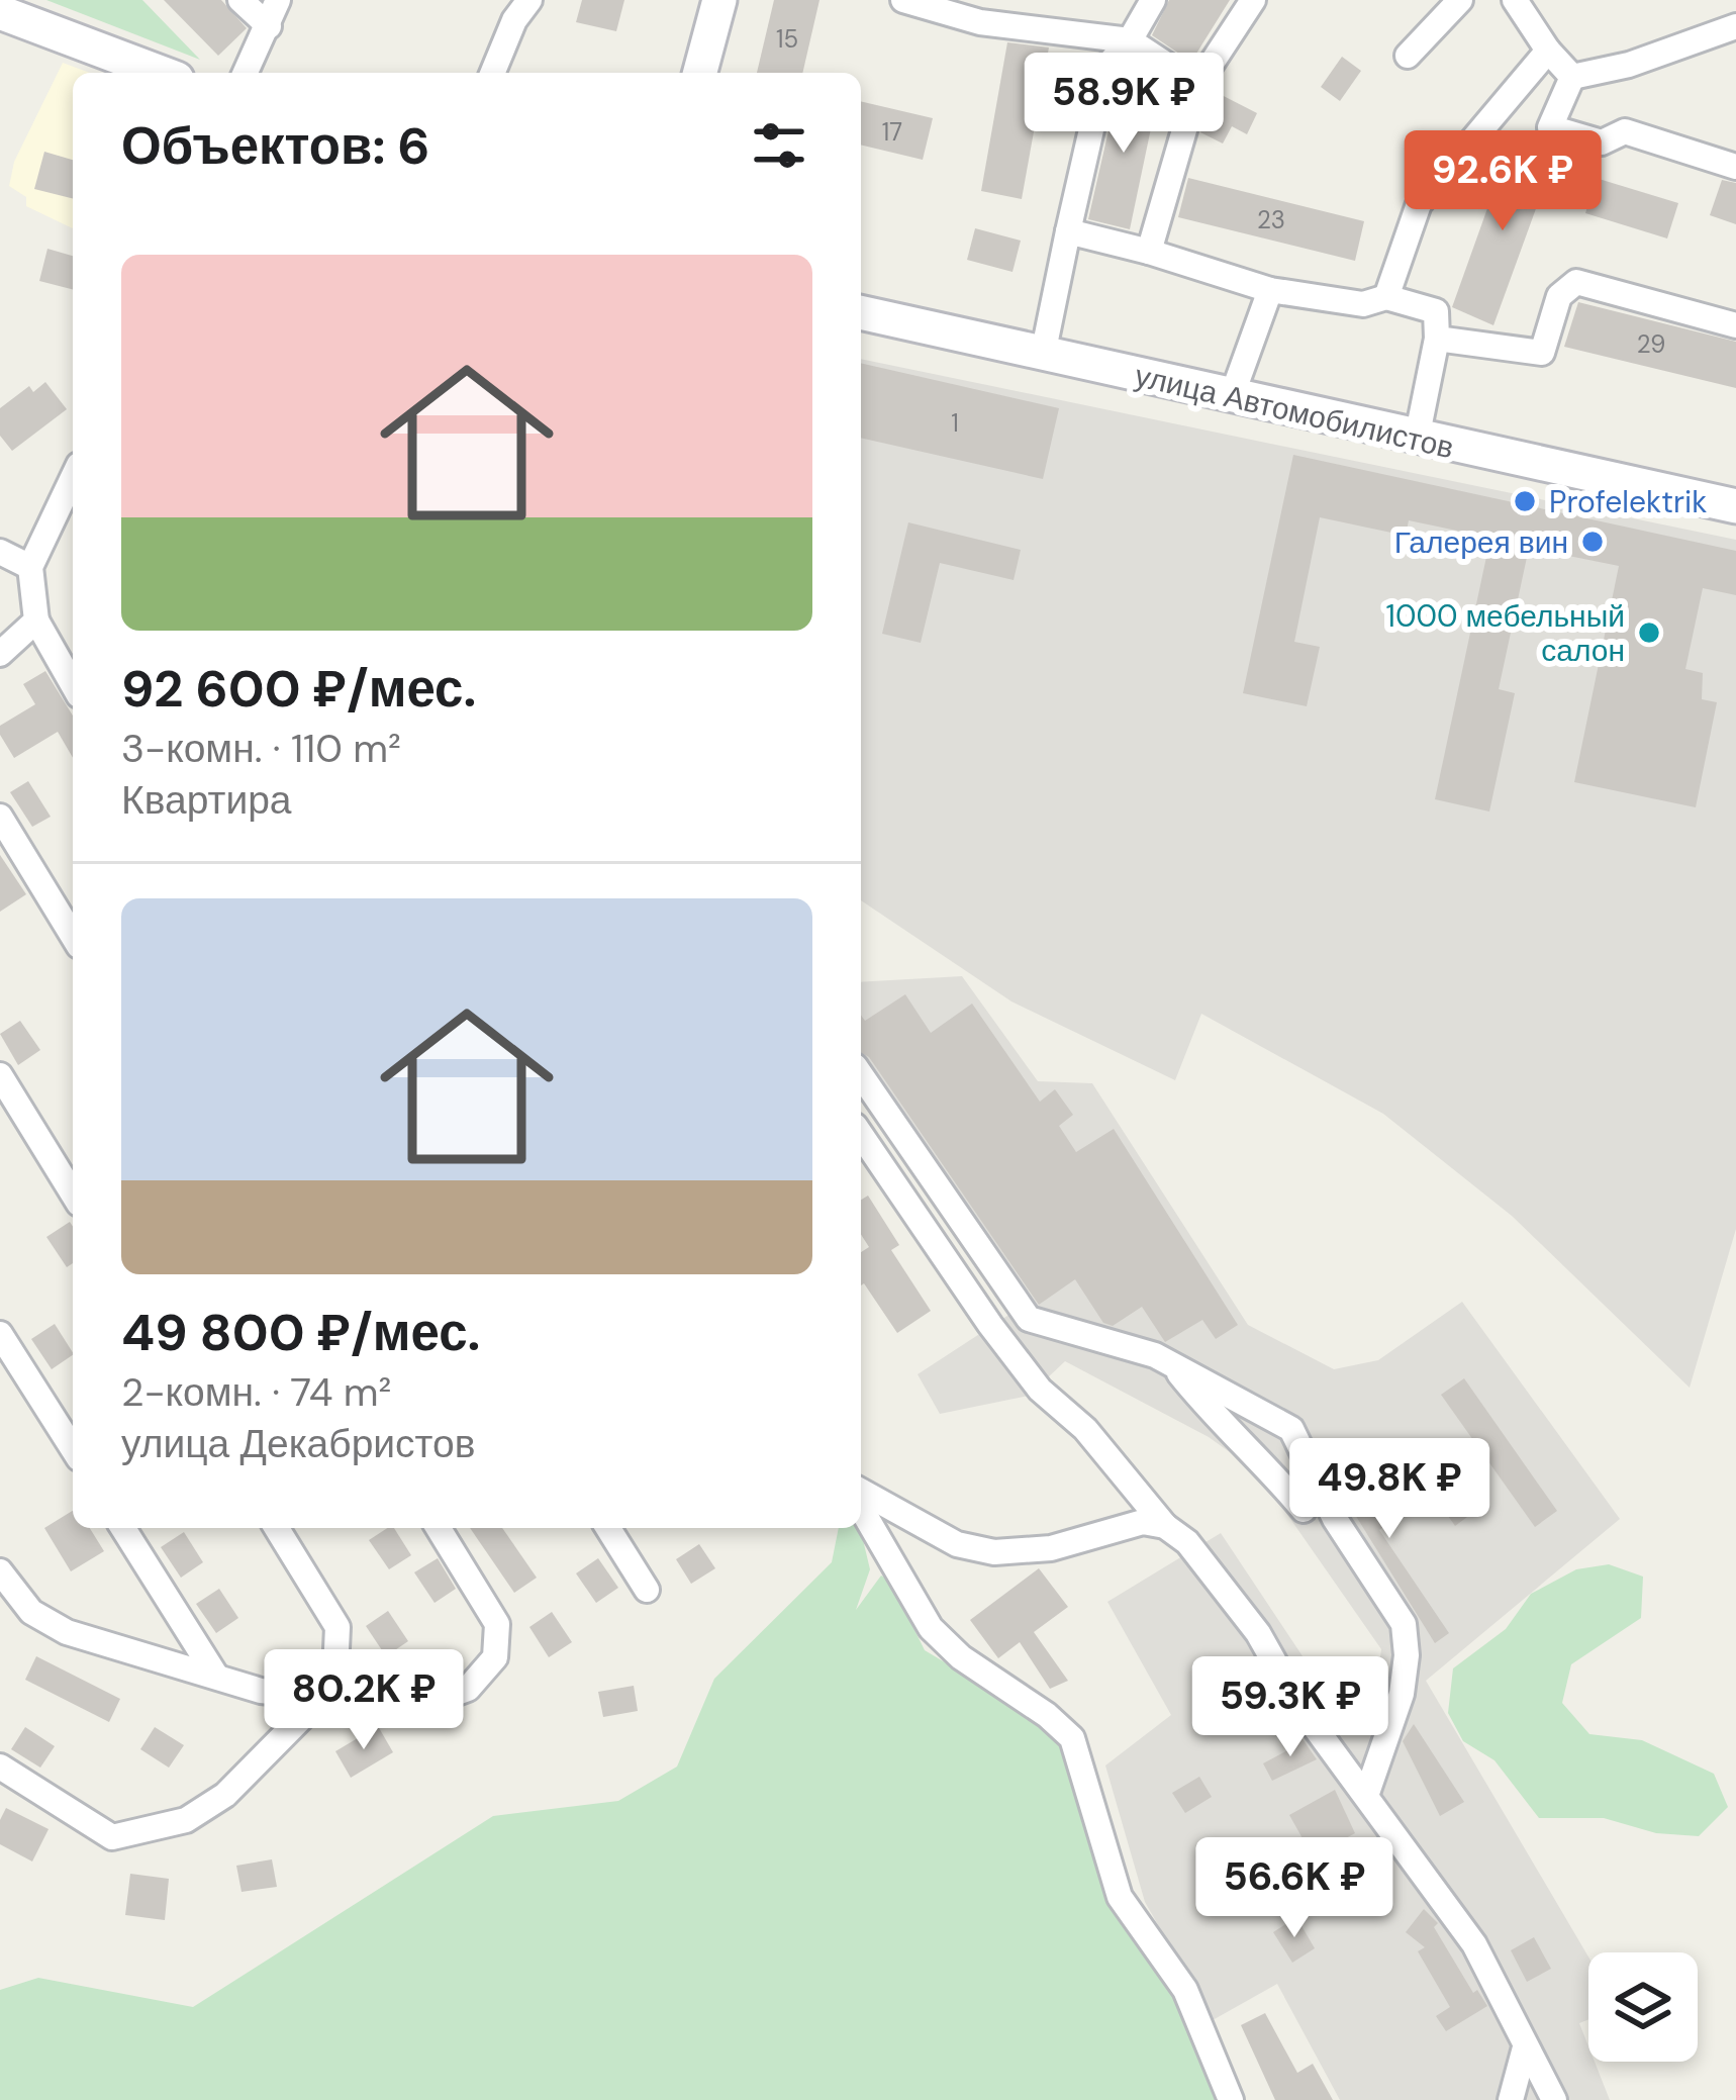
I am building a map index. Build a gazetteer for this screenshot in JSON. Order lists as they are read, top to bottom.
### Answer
{
  "streets": {
    "street": ["улица Автомобилистов"]
  },
  "places": ["Profelektrik", "Галерея вин", "1000 мебельный салон"],
  "house_numbers": [
    "15",
    "17",
    "23",
    "29",
    "1"
  ],
  "page": {
    "price": [
      "58.9K ₽",
      "92.6K ₽",
      "49.8K ₽",
      "80.2K ₽",
      "59.3K ₽",
      "56.6K ₽"
    ],
    "heading": "Объектов: 6",
    "list": [
      {
        "name": "92 600 ₽/мес.",
        "note": "3-комн. · 110 m² · Квартира"
      },
      {
        "name": "49 800 ₽/мес.",
        "note": "2-комн. · 74 m² · улица Декабристов"
      }
    ]
  }
}
